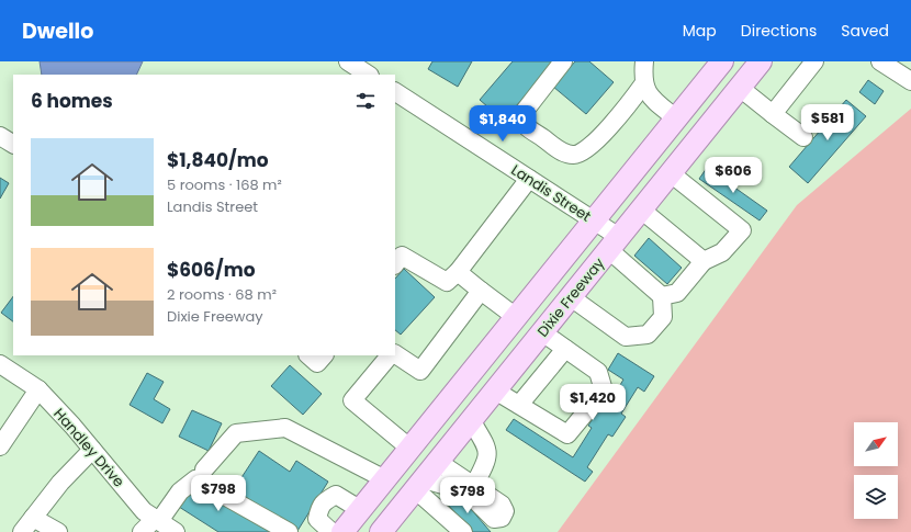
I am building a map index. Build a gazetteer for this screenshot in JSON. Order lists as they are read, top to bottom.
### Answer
{
  "streets": {
    "main road": ["Dixie Freeway"],
    "street": ["Landis Street", "Handley Drive"]
  },
  "crossings": [
    ["Landis Street", "Dixie Freeway"]
  ],
  "north": "top right",
  "page": {
    "header": "Dwello",
    "nav": ["Map", "Directions", "Saved"],
    "heading": "6 homes",
    "price": [
      "$581",
      "$1,840",
      "$606",
      "$1,420",
      "$798",
      "$798"
    ],
    "list": [
      {
        "name": "$1,840/mo",
        "note": "5 rooms · 168 m² · Landis Street"
      },
      {
        "name": "$606/mo",
        "note": "2 rooms · 68 m² · Dixie Freeway"
      }
    ]
  }
}
